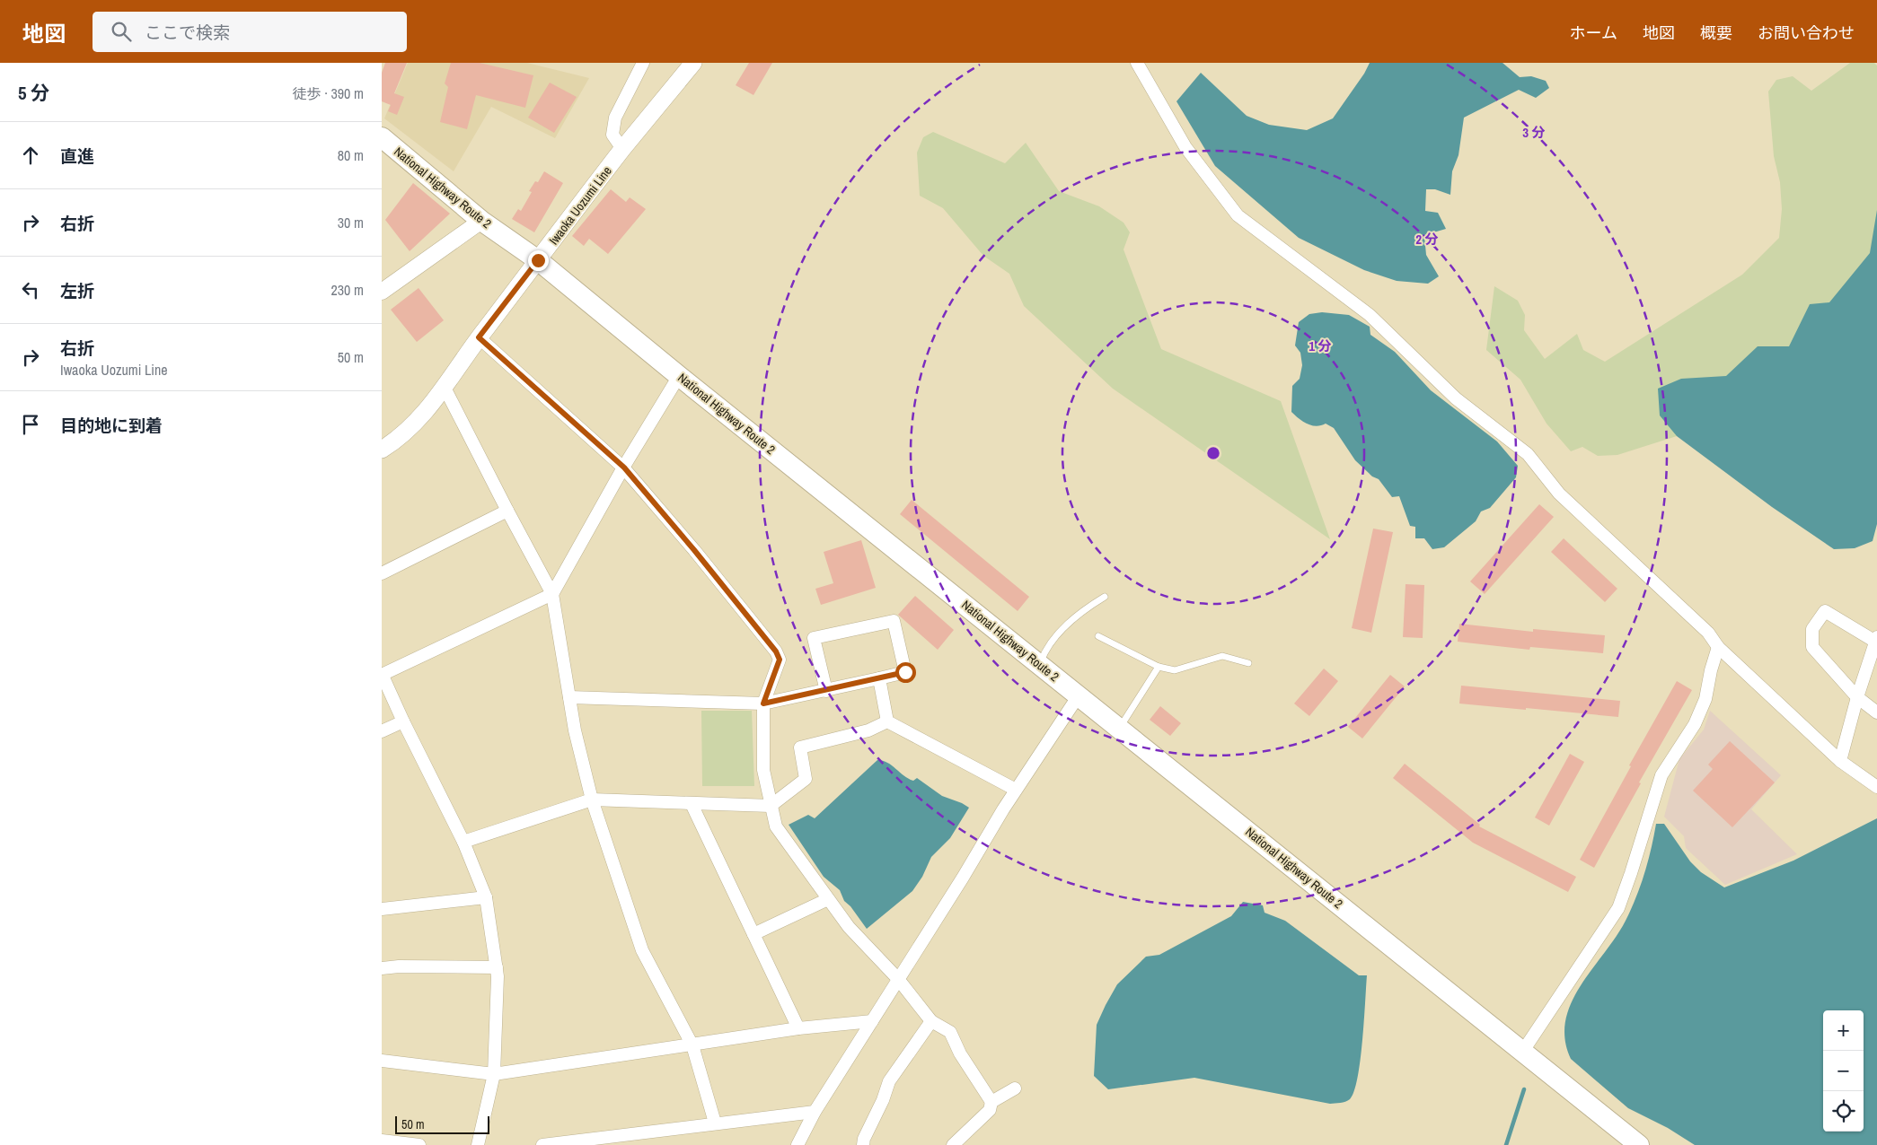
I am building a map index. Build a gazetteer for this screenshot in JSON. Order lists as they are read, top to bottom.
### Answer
{
  "streets": {
    "highway": ["National Highway Route 2"],
    "main road": ["Iwaoka Uozumi Line"]
  },
  "crossings": [
    ["National Highway Route 2", "Iwaoka Uozumi Line"]
  ],
  "scale_bar": "50 m",
  "page": {
    "header": "地図",
    "search": "ここで検索",
    "nav": [
      "ホーム",
      "地図",
      "概要",
      "お問い合わせ"
    ],
    "heading": ["5 分", "徒歩 · 390 m"],
    "list": [
      ["直進", "80 m"],
      ["右折", "30 m"],
      ["左折", "230 m"],
      ["右折", "Iwaoka Uozumi Line", "50 m"],
      "目的地に到着"
    ],
    "map_buttons": ["+", "−"],
    "scale": "50 m"
  },
  "rings": ["3 分", "2 分", "1 分"]
}
